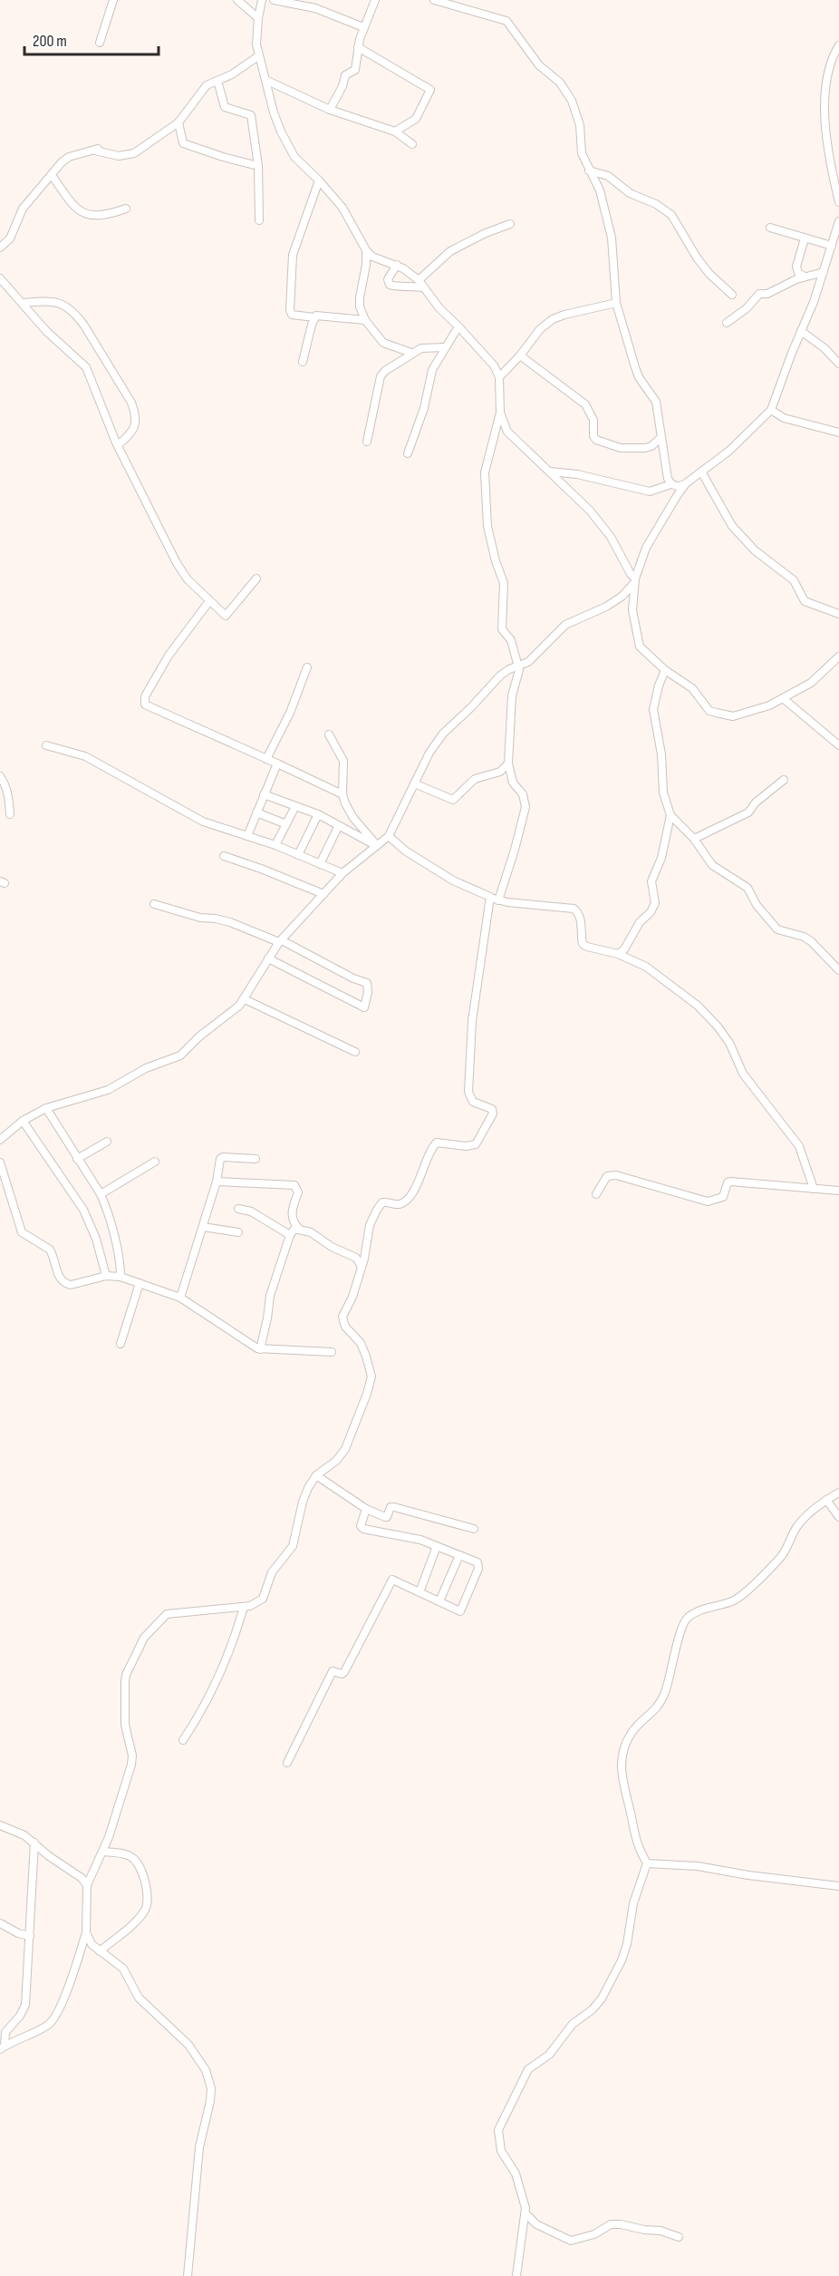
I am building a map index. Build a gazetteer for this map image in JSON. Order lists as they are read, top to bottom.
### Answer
{
  "scale_bar": "200 m"
}
